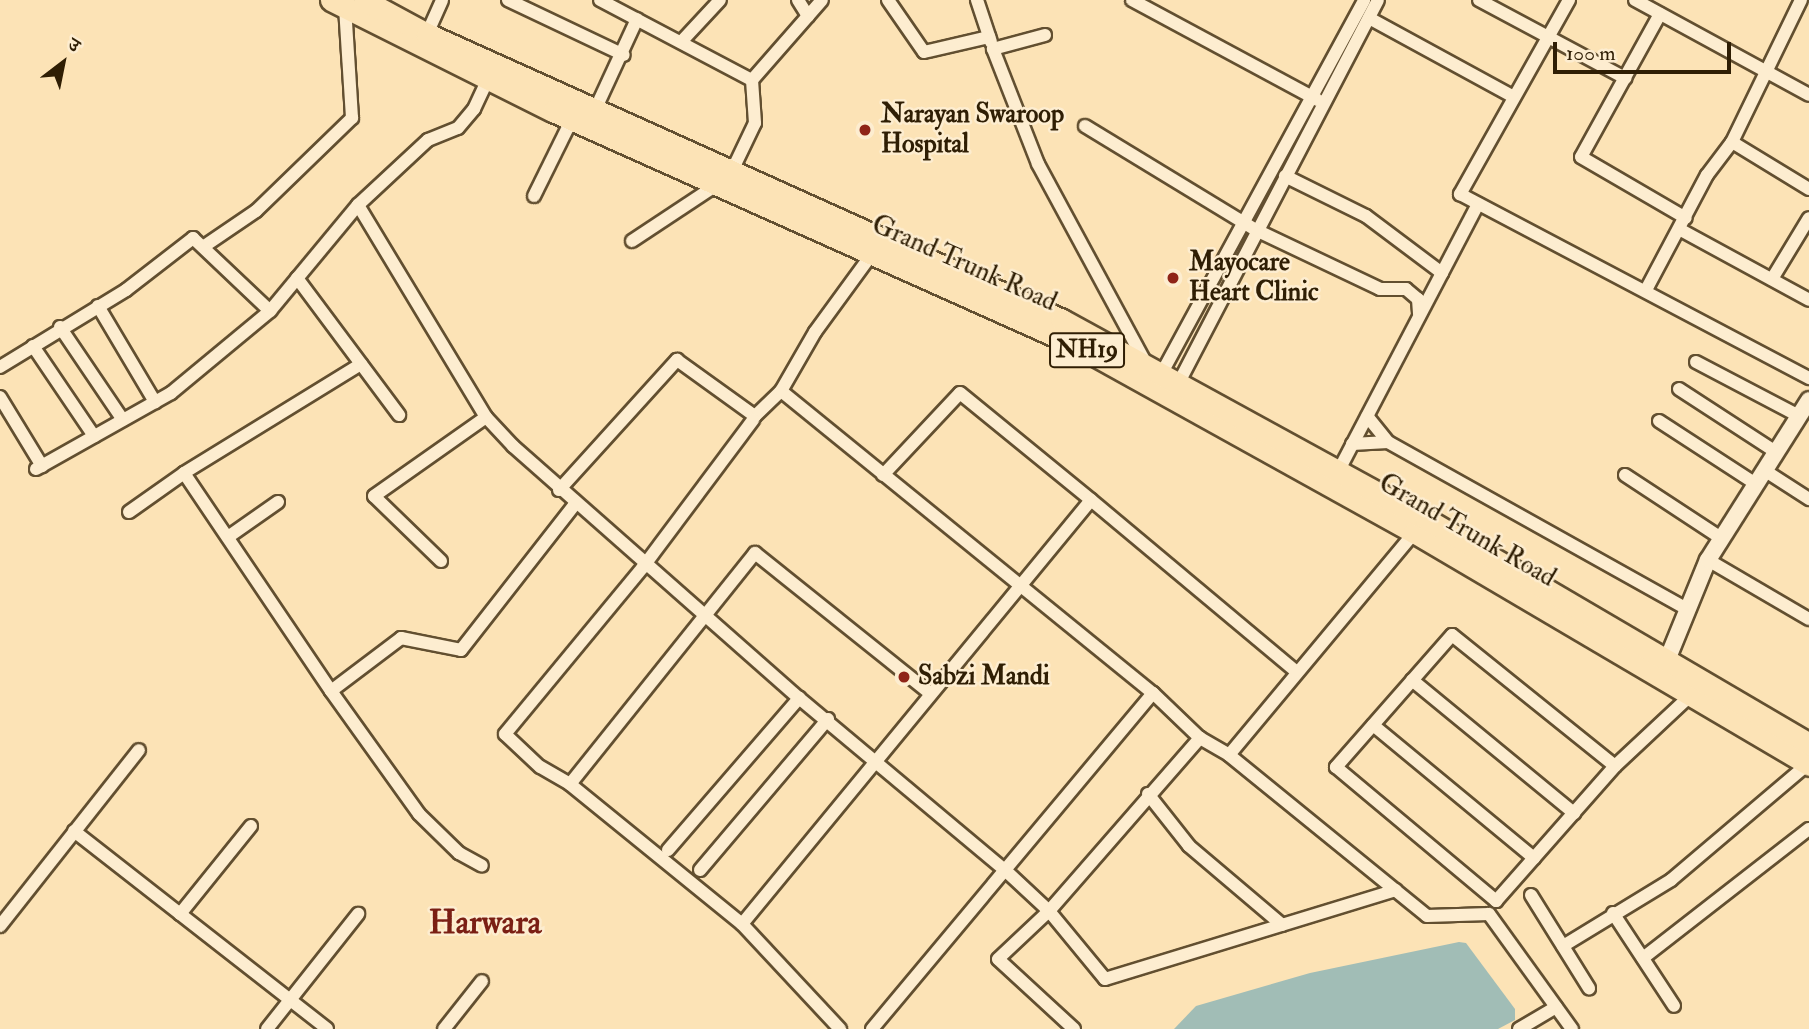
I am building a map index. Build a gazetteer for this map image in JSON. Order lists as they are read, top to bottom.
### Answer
{
  "streets": {
    "highway": ["Grand Trunk Road", "NH19"]
  },
  "districts": ["Harwara"],
  "places": ["Narayan Swaroop Hospital", "Mayocare Heart Clinic", "Sabzi Mandi"],
  "scale_bar": "100 m",
  "north": "top right"
}
